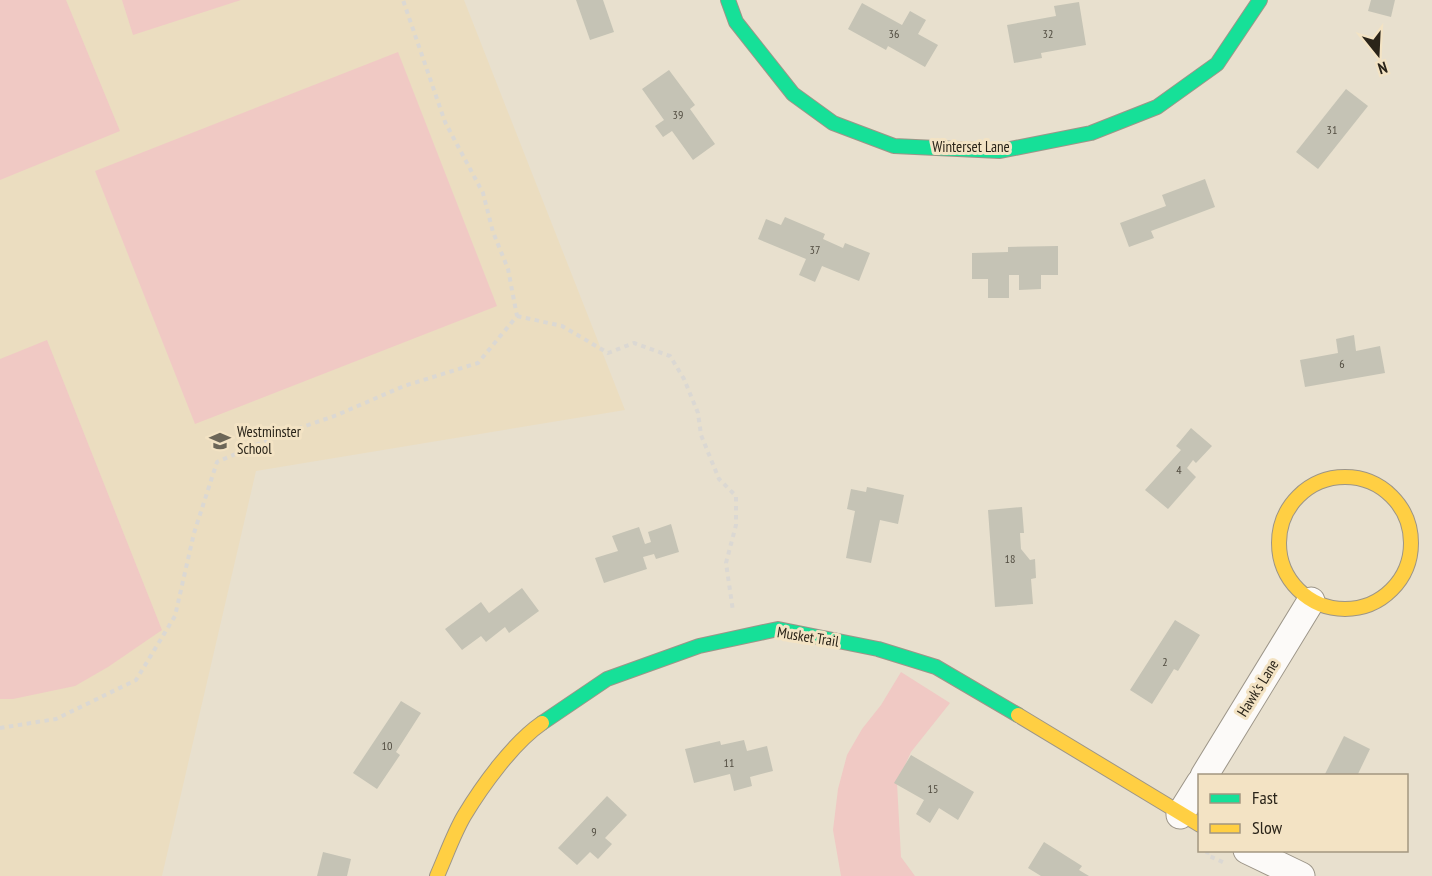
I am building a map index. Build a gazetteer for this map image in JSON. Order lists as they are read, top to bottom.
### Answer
{
  "streets": {
    "street": ["Winterset Lane", "Musket Trail", "Hawk's Lane"]
  },
  "places": {
    "school or university": ["Westminster School"]
  },
  "house_numbers": [
    "36",
    "32",
    "39",
    "31",
    "37",
    "6",
    "4",
    "18",
    "2",
    "10",
    "11",
    "15",
    "9"
  ],
  "legend": ["Fast", "Slow"],
  "north": "bottom"
}
